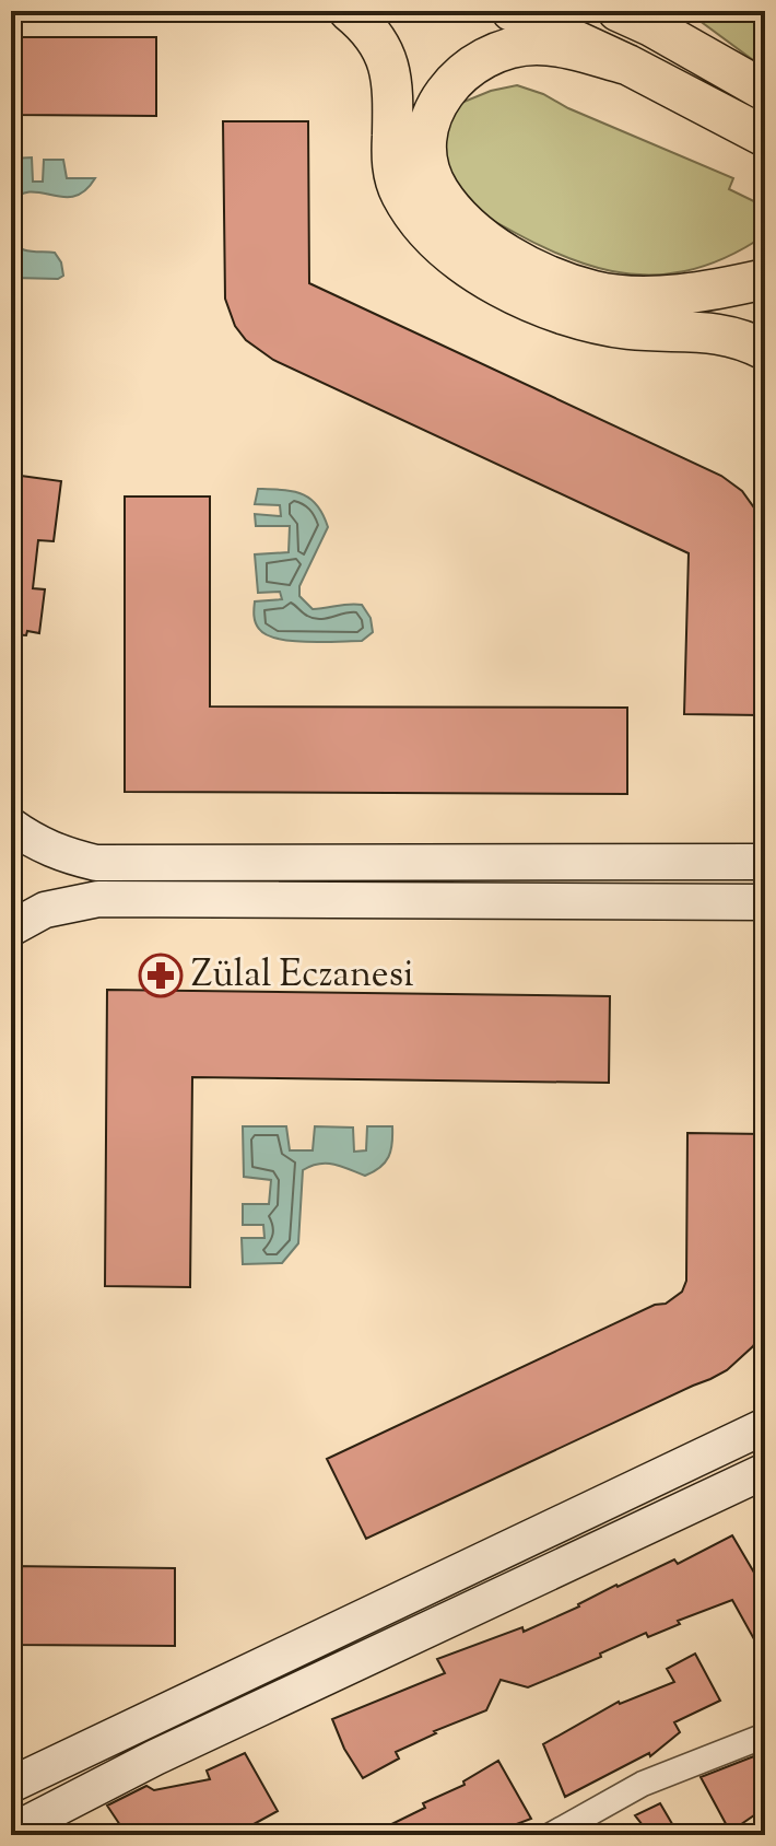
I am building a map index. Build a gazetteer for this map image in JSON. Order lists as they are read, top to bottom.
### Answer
{
  "places": {
    "pharmacy": ["Zülal Eczanesi"]
  }
}
